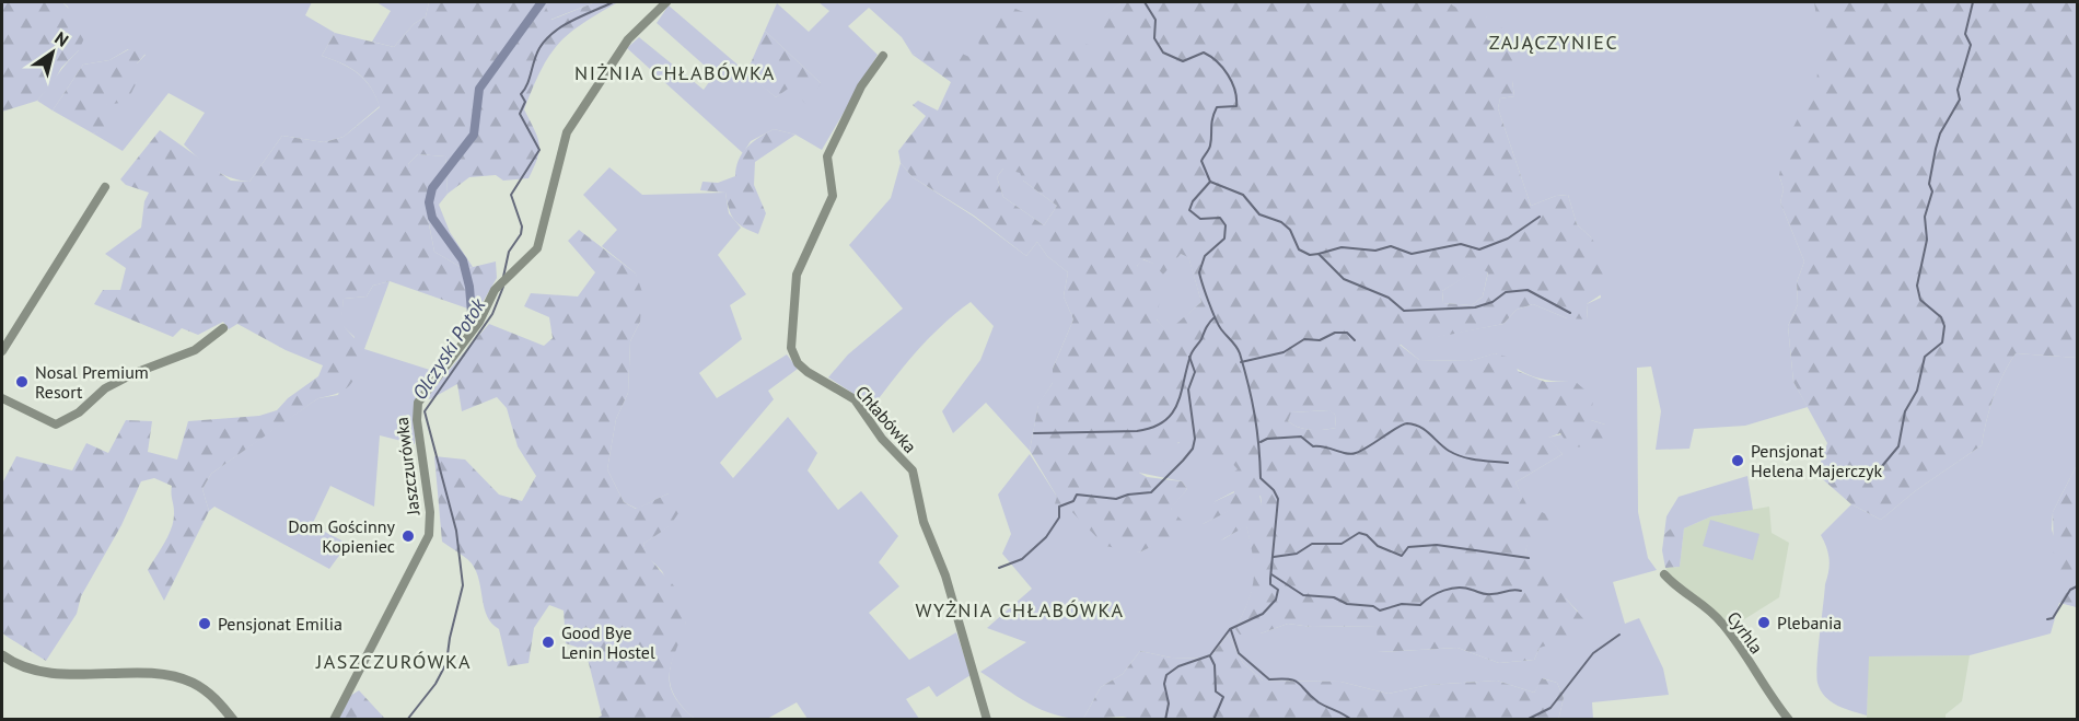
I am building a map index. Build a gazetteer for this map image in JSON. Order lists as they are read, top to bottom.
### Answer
{
  "streets": {
    "street": ["Chłabówka", "Jaszczurówka", "Cyrhla"]
  },
  "districts": [
    "ZAJĄCZYNIEC",
    "NIŻNIA CHŁABÓWKA",
    "WYŻNIA CHŁABÓWKA",
    "JASZCZURÓWKA"
  ],
  "water": ["Olczyski Potok"],
  "places": [
    "Nosal Premium Resort",
    "Pensjonat Helena Majerczyk",
    "Dom Gościnny Kopieniec",
    "Plebania",
    "Pensjonat Emilia",
    "Good Bye Lenin Hostel"
  ],
  "north": "top right"
}
